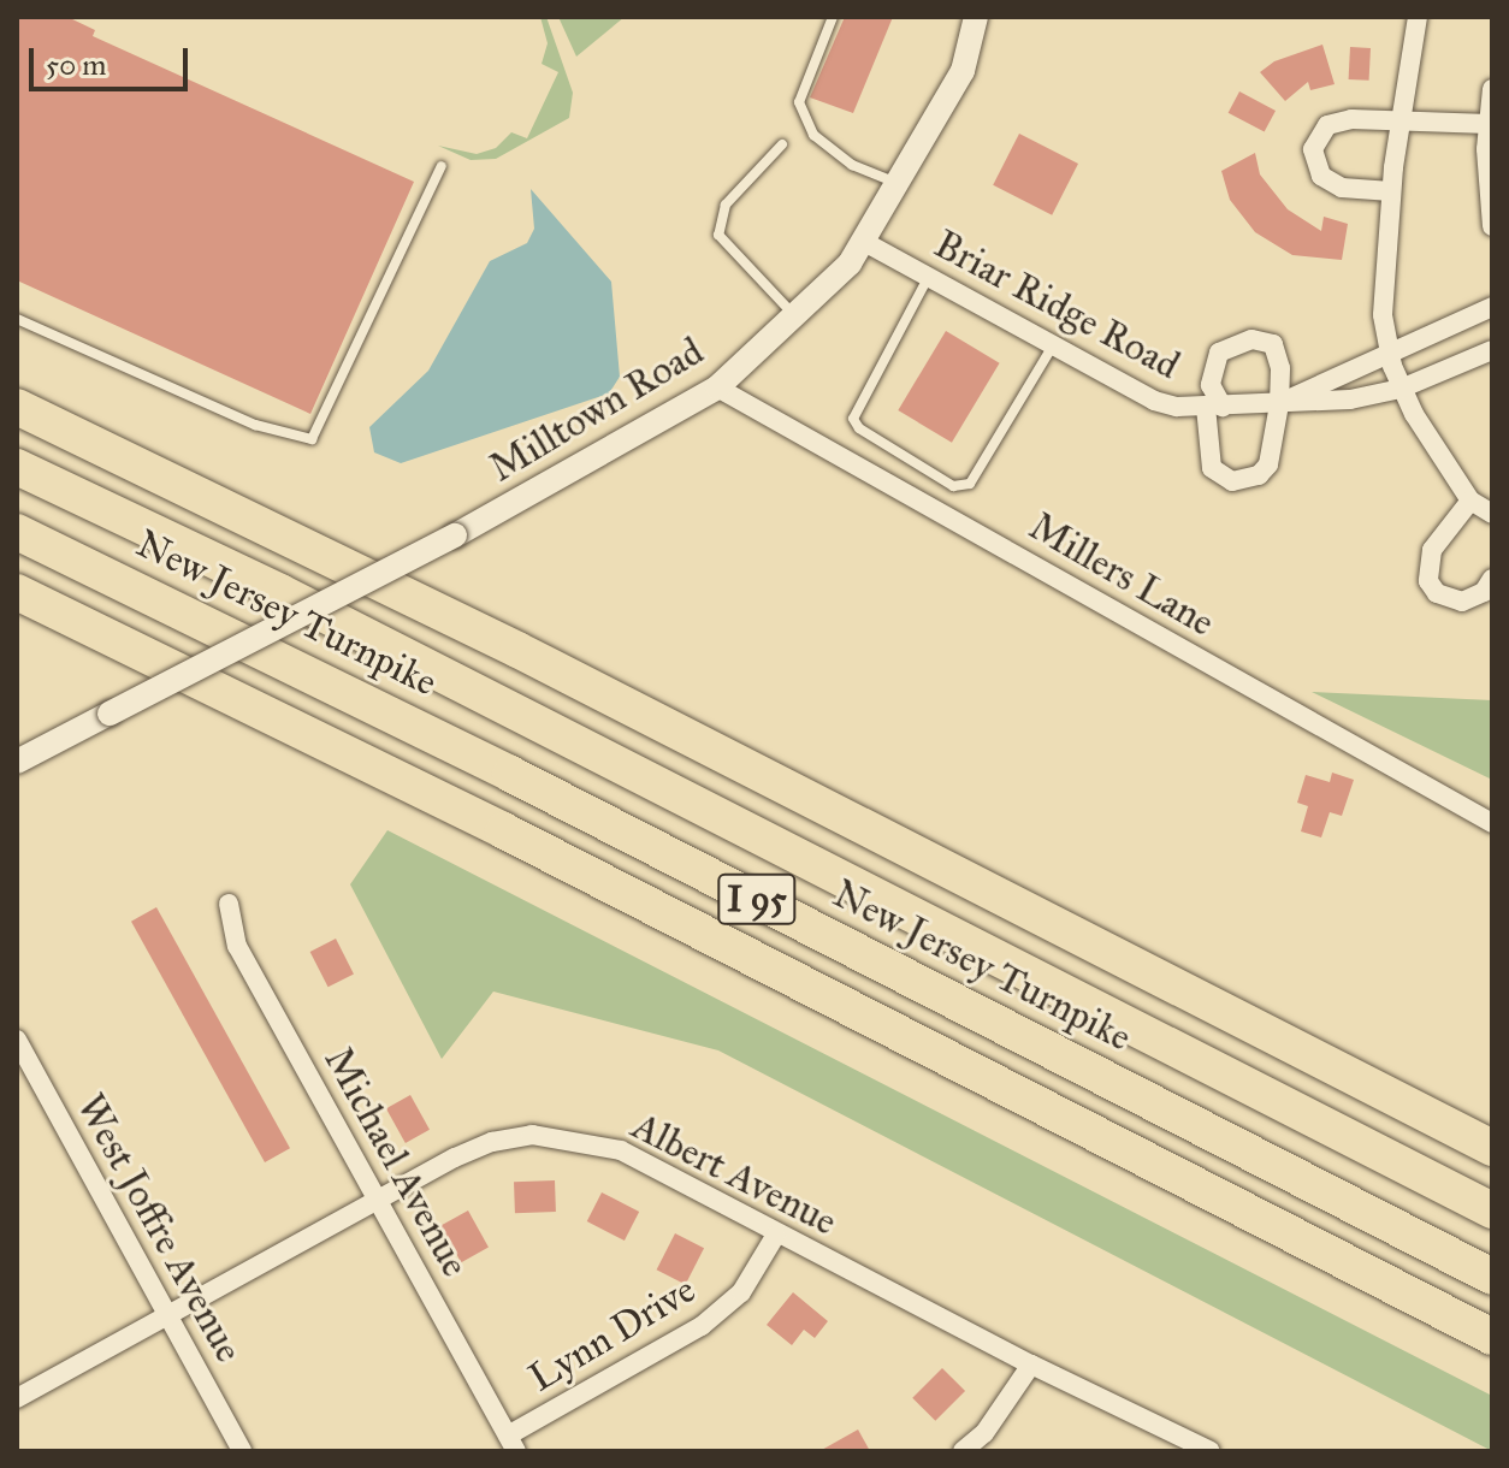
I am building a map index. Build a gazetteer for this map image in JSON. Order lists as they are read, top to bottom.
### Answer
{
  "streets": {
    "highway": ["New Jersey Turnpike", "I 95"],
    "street": [
      "Briar Ridge Road",
      "Milltown Road",
      "Millers Lane",
      "Michael Avenue",
      "Albert Avenue",
      "West Joffre Avenue",
      "Lynn Drive"
    ]
  },
  "crossings": [
    ["Briar Ridge Road", "Milltown Road"],
    ["Milltown Road", "Millers Lane"],
    ["Michael Avenue", "Albert Avenue"],
    ["Michael Avenue", "Lynn Drive"],
    ["Albert Avenue", "West Joffre Avenue"],
    ["Albert Avenue", "Lynn Drive"]
  ],
  "scale_bar": "50 m"
}
